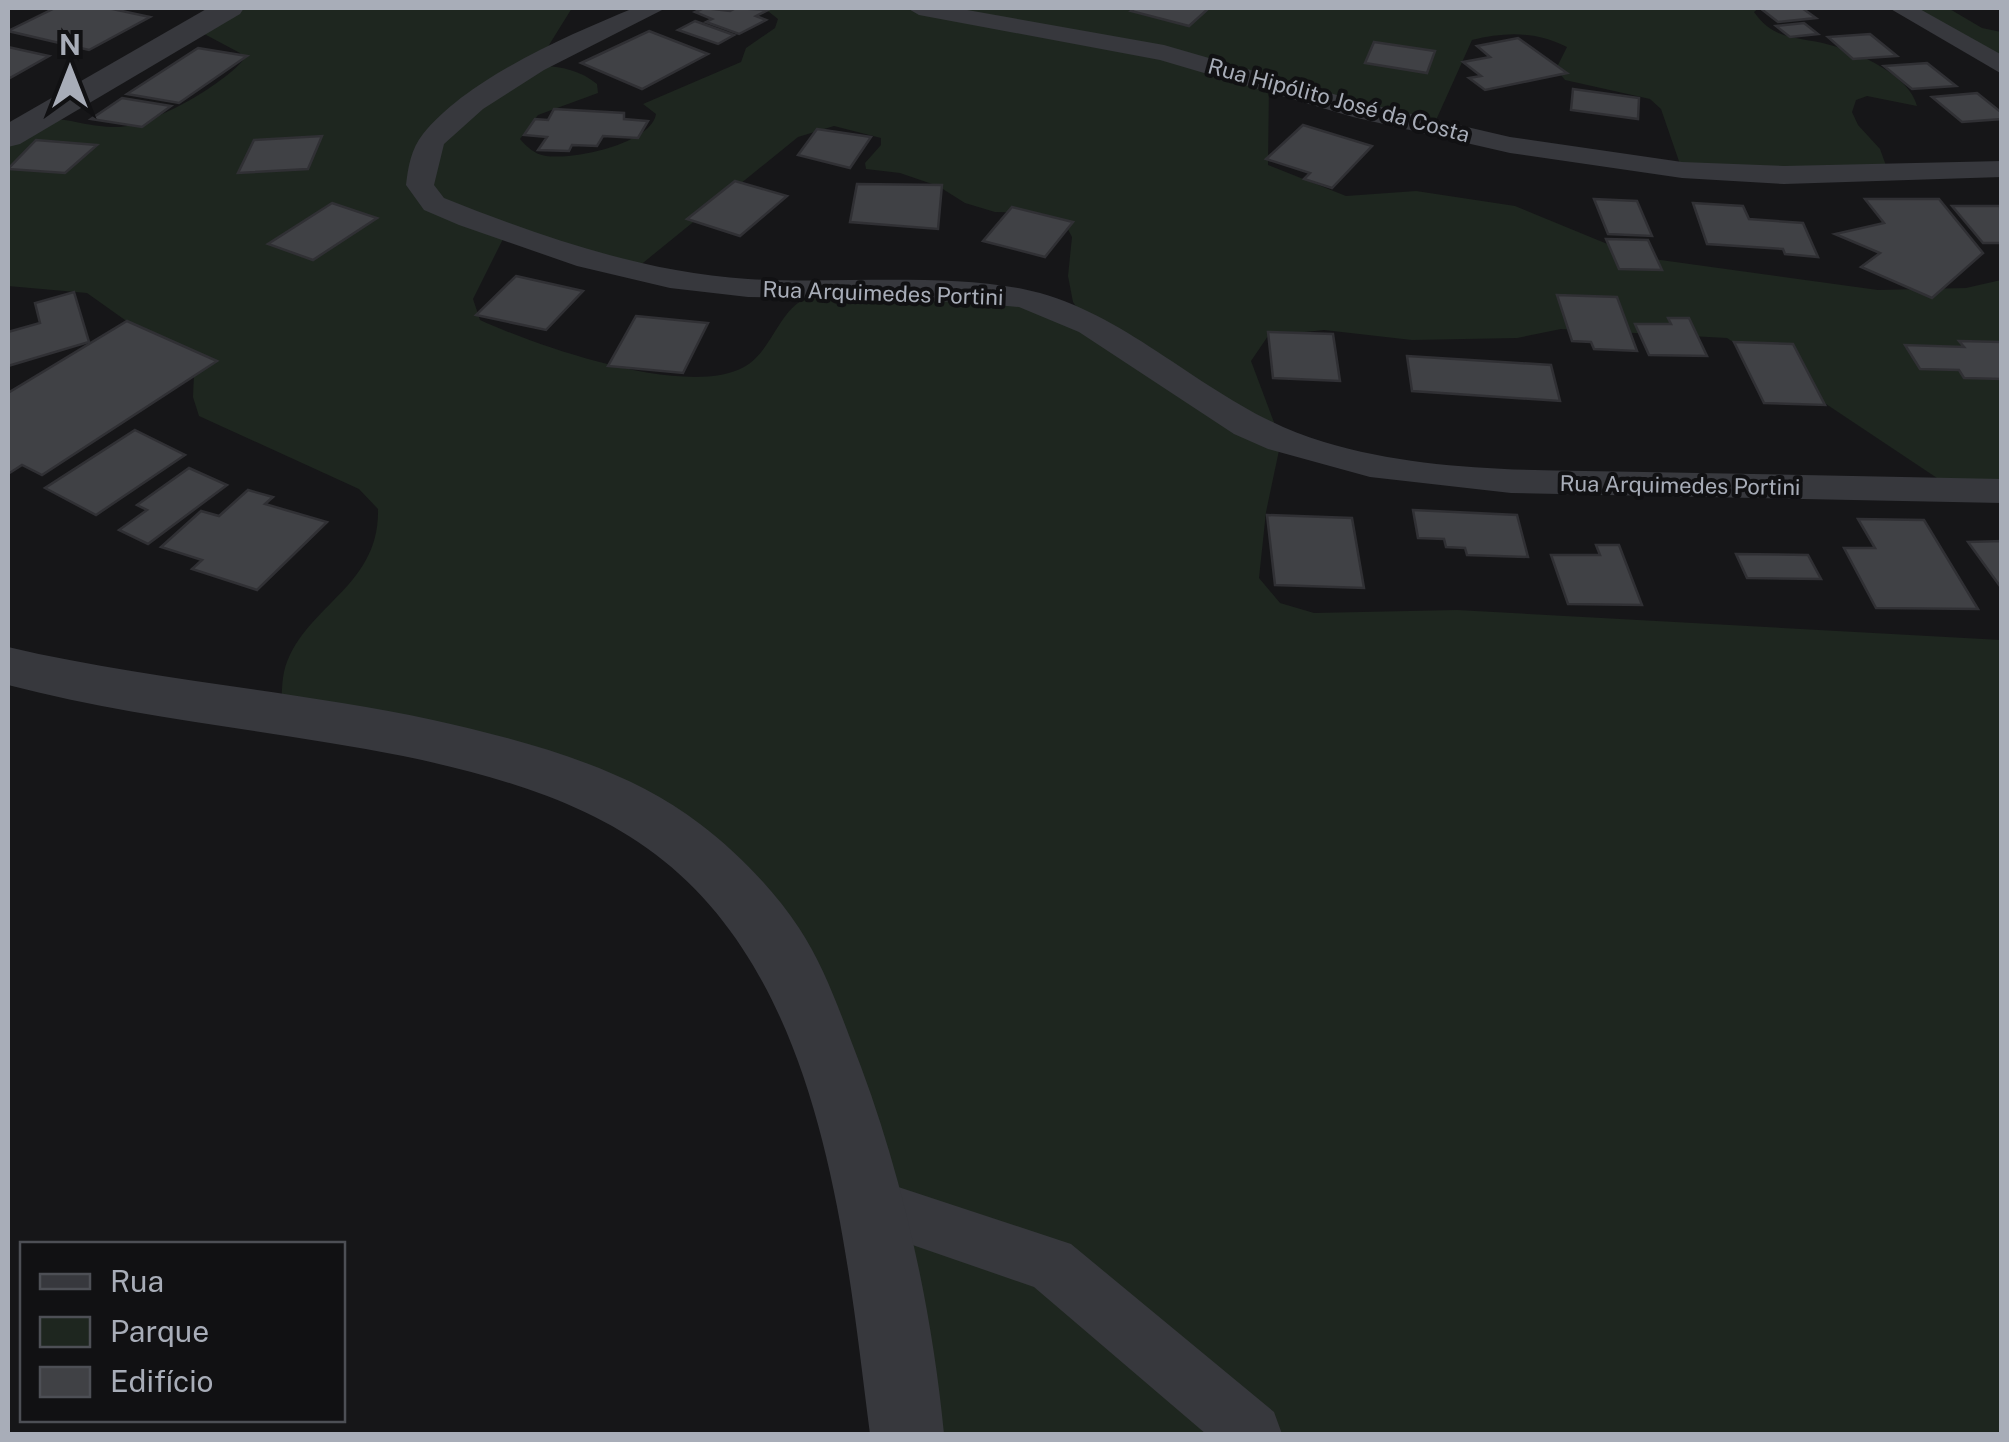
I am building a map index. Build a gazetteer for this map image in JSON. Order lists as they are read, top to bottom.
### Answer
{
  "streets": {
    "street": ["Rua Hipólito José da Costa", "Rua Arquimedes Portini"]
  },
  "legend": ["Rua", "Parque", "Edifício"],
  "north": "top"
}
